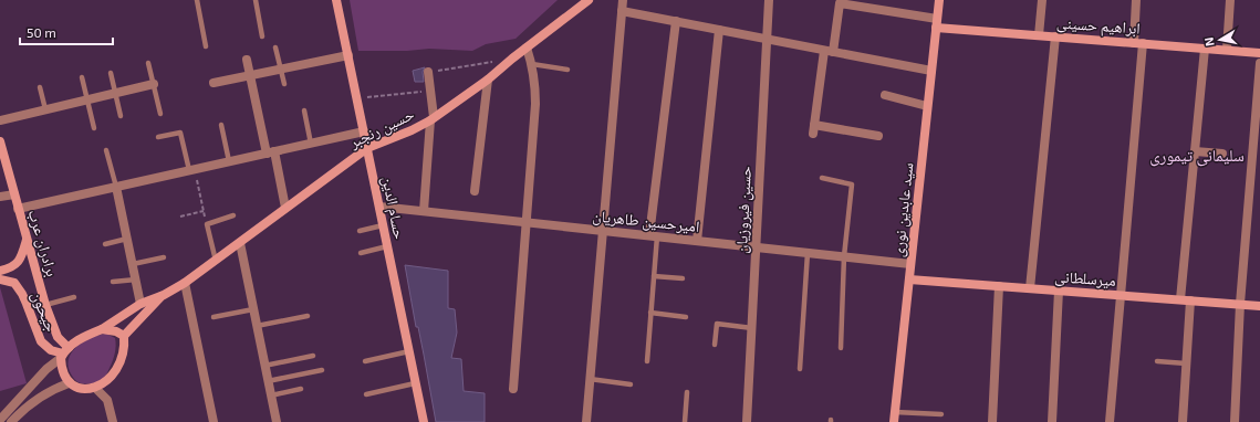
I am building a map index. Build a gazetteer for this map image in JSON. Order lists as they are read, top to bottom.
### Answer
{
  "streets": {
    "street": [
      "ابراهیم حسینی",
      "حسین رنجبر",
      "حسام الدین",
      "حسین فیروزیان",
      "سید عابدین نوری",
      "امیرحسین طاهریان",
      "برادران عرب",
      "میرسلطانی",
      "جیحون"
    ]
  },
  "crossings": [
    ["ابراهیم حسینی", "سید عابدین نوری"],
    ["حسین رنجبر", "حسام الدین"],
    ["حسین رنجبر", "برادران عرب"],
    ["حسین رنجبر", "جیحون"],
    ["حسام الدین", "امیرحسین طاهریان"],
    ["حسین فیروزیان", "امیرحسین طاهریان"],
    ["سید عابدین نوری", "امیرحسین طاهریان"],
    ["سید عابدین نوری", "میرسلطانی"],
    ["برادران عرب", "جیحون"]
  ],
  "districts": ["سلیمانی تیموری"],
  "scale_bar": "50 m",
  "north": "left"
}
